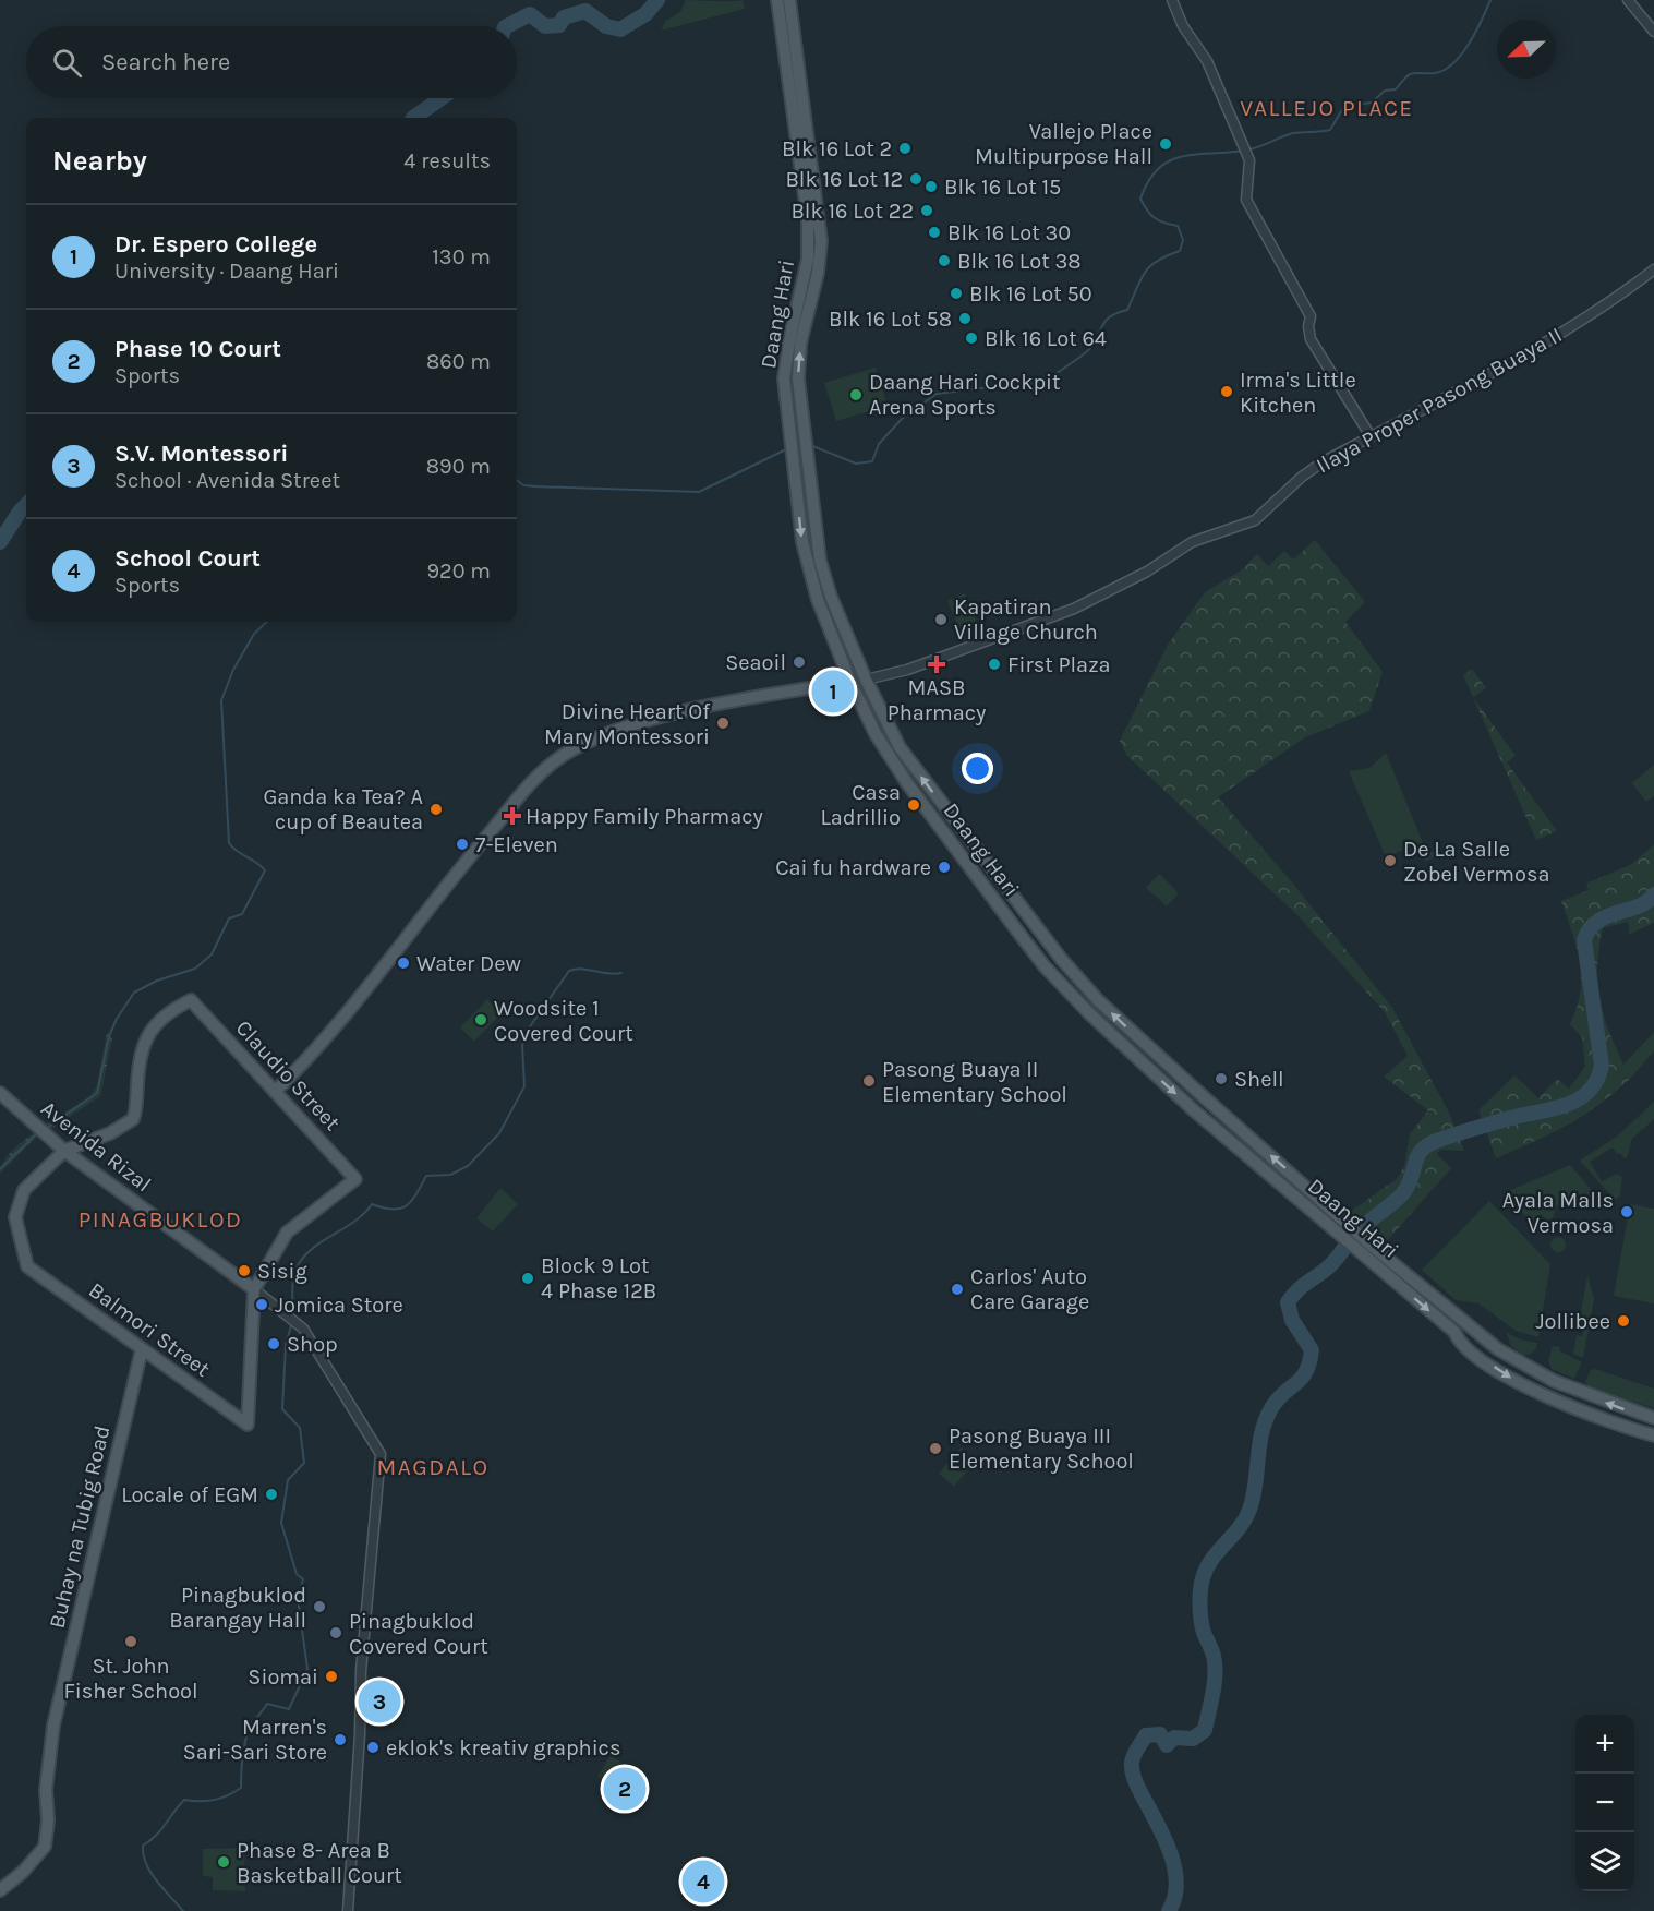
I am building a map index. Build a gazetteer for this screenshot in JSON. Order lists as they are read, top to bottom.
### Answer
{
  "streets": {
    "main road": [
      "Daang Hari",
      "Claudio Street",
      "Avenida Rizal",
      "Balmori Street",
      "Buhay na Tubig Road"
    ],
    "street": ["Ilaya Proper Pasong Buaya II"]
  },
  "crossings": [
    ["Daang Hari", "Ilaya Proper Pasong Buaya II"],
    ["Claudio Street", "Avenida Rizal"],
    ["Claudio Street", "Balmori Street"],
    ["Avenida Rizal", "Balmori Street"],
    ["Balmori Street", "Buhay na Tubig Road"]
  ],
  "districts": ["VALLEJO PLACE", "PINAGBUKLOD", "MAGDALO"],
  "places": {
    "other": [
      "Vallejo Place Multipurpose Hall",
      "Blk 16 Lot 2",
      "Blk 16 Lot 12",
      "Blk 16 Lot 15",
      "Blk 16 Lot 22",
      "Blk 16 Lot 30",
      "Blk 16 Lot 38",
      "Blk 16 Lot 50",
      "Blk 16 Lot 58",
      "Blk 16 Lot 64",
      "Irma's Little Kitchen",
      "Daang Hari Cockpit Arena Sports",
      "Kapatiran Village Church",
      "Seaoil",
      "First Plaza",
      "Divine Heart Of Mary Montessori",
      "Casa Ladrillio",
      "Ganda ka Tea? A cup of Beautea",
      "7-Eleven",
      "De La Salle Zobel Vermosa",
      "Cai fu hardware",
      "Water Dew",
      "Woodsite 1 Covered Court",
      "Shell",
      "Pasong Buaya II Elementary School",
      "Ayala Malls Vermosa",
      "Sisig",
      "Block 9 Lot 4 Phase 12B",
      "Carlos' Auto Care Garage",
      "Jomica Store",
      "Jollibee",
      "Shop",
      "Pasong Buaya III Elementary School",
      "Locale of EGM",
      "Pinagbuklod Barangay Hall",
      "Pinagbuklod Covered Court",
      "St. John Fisher School",
      "Siomai",
      "Marren's Sari-Sari Store",
      "eklok's kreativ graphics",
      "Phase 8- Area B Basketball Court"
    ],
    "health": ["MASB Pharmacy", "Happy Family Pharmacy"]
  },
  "north": "bottom left",
  "page": {
    "search": "Search here",
    "heading": ["Nearby", "4 results"],
    "list": [
      {
        "mark": "1",
        "name": "Dr. Espero College",
        "note": "University · Daang Hari",
        "value": "130 m"
      },
      {
        "mark": "2",
        "name": "Phase 10 Court",
        "note": "Sports",
        "value": "860 m"
      },
      {
        "mark": "3",
        "name": "S.V. Montessori",
        "note": "School · Avenida Street",
        "value": "890 m"
      },
      {
        "mark": "4",
        "name": "School Court",
        "note": "Sports",
        "value": "920 m"
      }
    ],
    "pins": [
      "1",
      "3",
      "2",
      "4"
    ],
    "map_buttons": ["+", "−"]
  }
}
